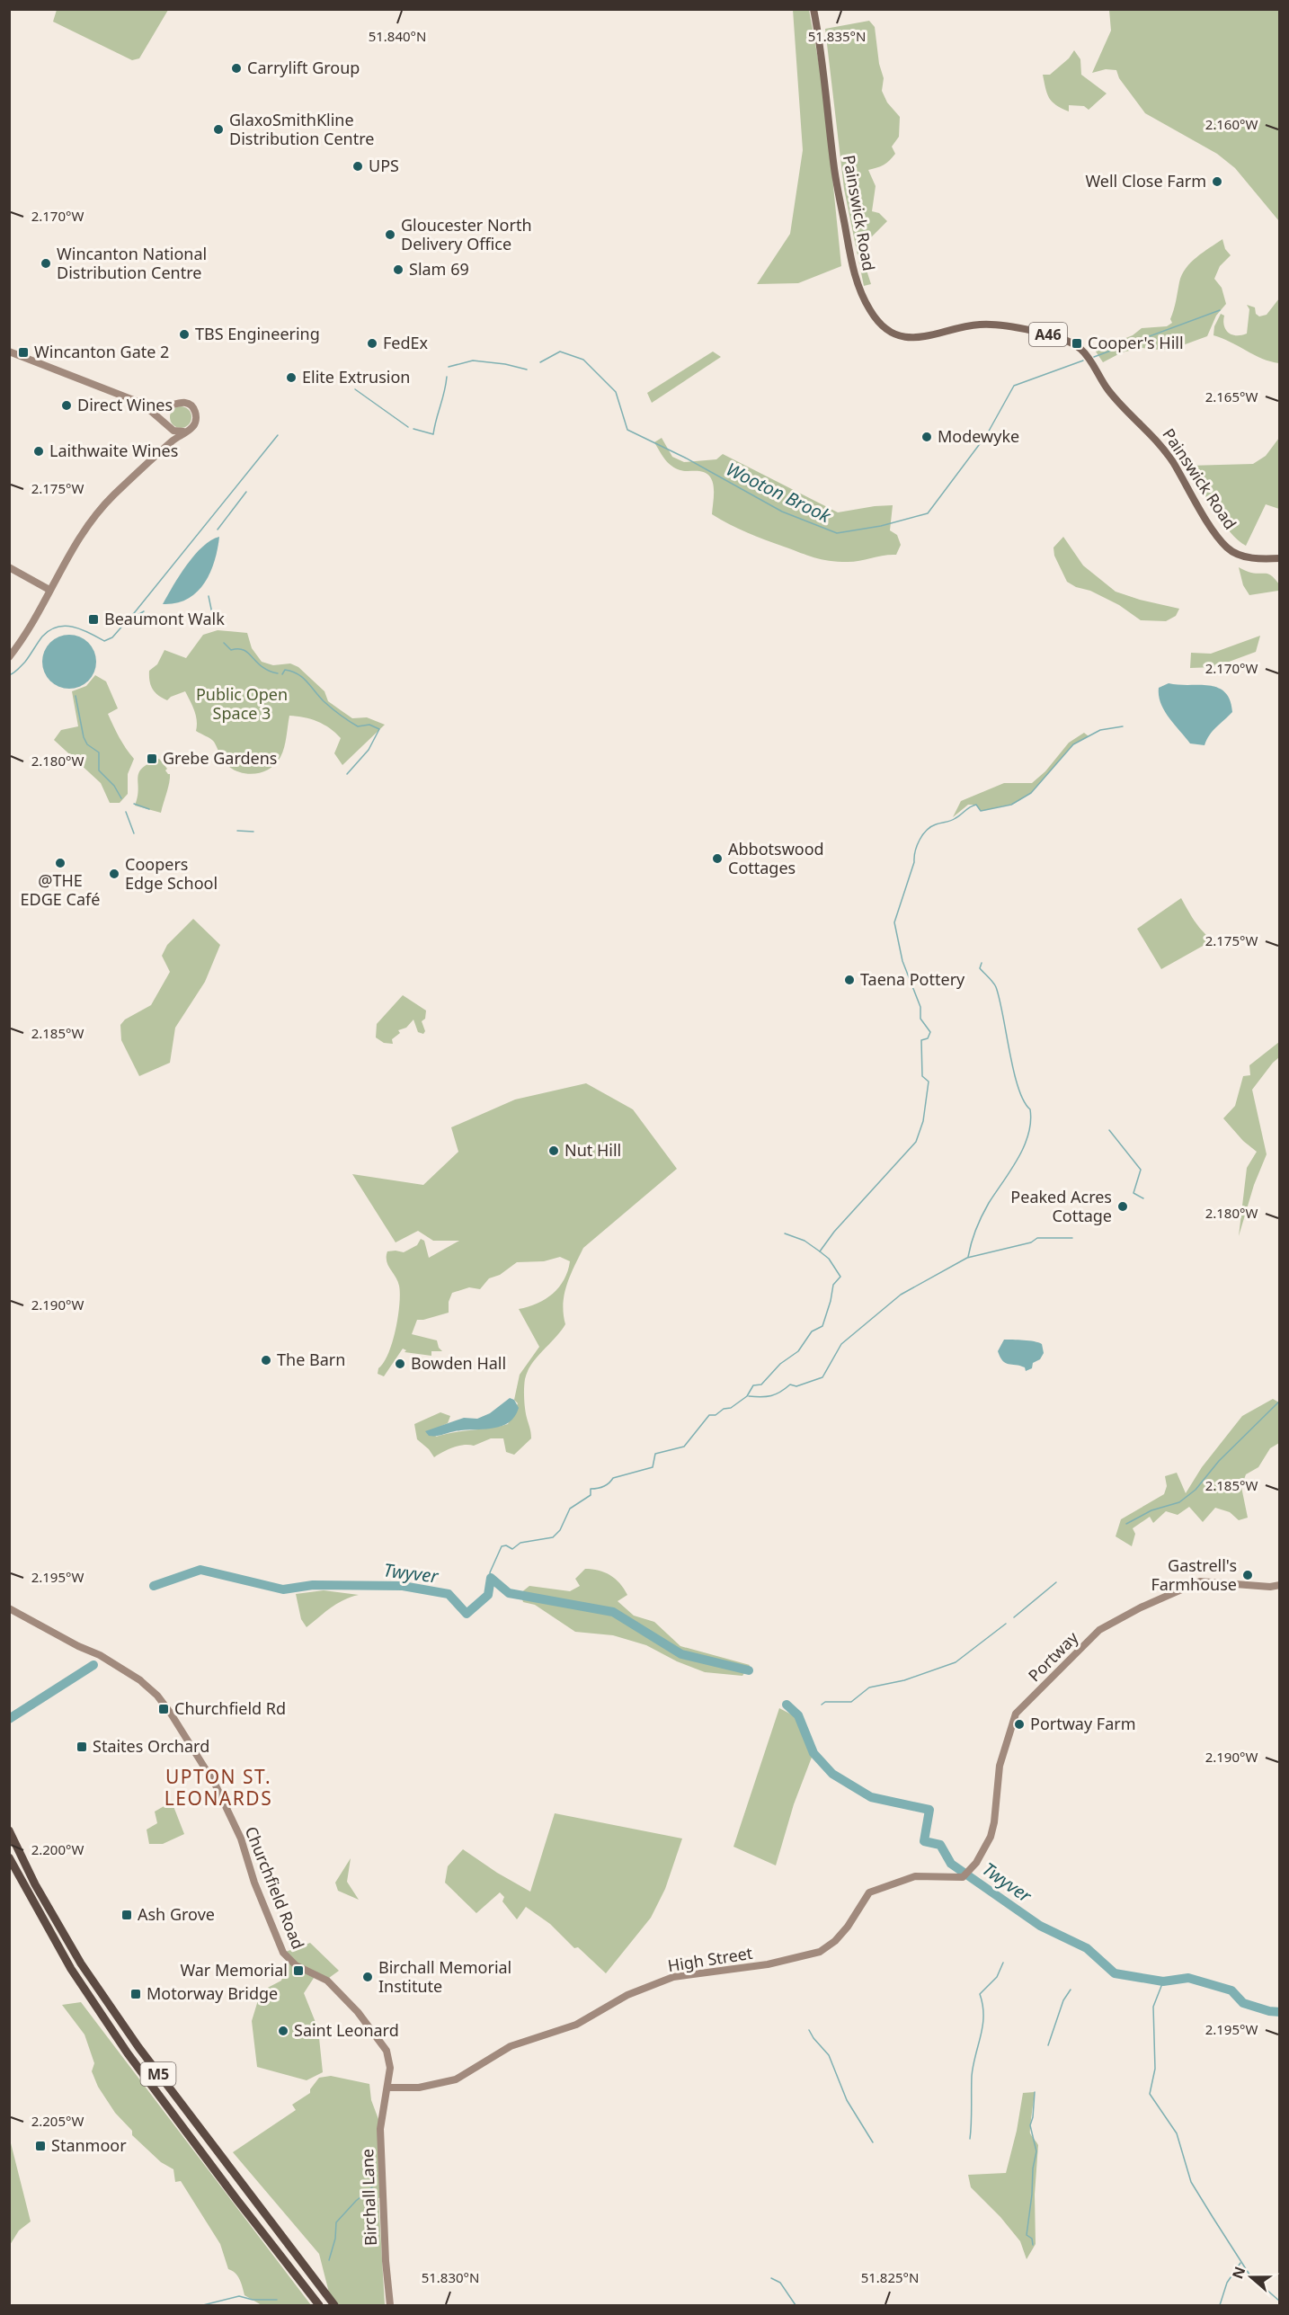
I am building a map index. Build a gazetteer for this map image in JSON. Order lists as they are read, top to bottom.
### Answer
{
  "streets": {
    "highway": ["M5"],
    "main road": ["Painswick Road", "A46"],
    "street": [
      "Portway",
      "Churchfield Road",
      "High Street",
      "Birchall Lane"
    ]
  },
  "crossings": [
    ["Portway", "High Street"],
    ["Churchfield Road", "High Street"],
    ["Churchfield Road", "Birchall Lane"],
    ["High Street", "Birchall Lane"]
  ],
  "districts": ["UPTON ST. LEONARDS"],
  "water": ["Wooton Brook", "Twyver"],
  "parks": ["Public Open Space 3"],
  "places": {
    "other": [
      "Carrylift Group",
      "GlaxoSmithKline Distribution Centre",
      "UPS",
      "Well Close Farm",
      "Gloucester North Delivery Office",
      "Wincanton National Distribution Centre",
      "Slam 69",
      "TBS Engineering",
      "FedEx",
      "Elite Extrusion",
      "Direct Wines",
      "Modewyke",
      "Laithwaite Wines",
      "Abbotswood Cottages",
      "@THE EDGE Café",
      "Coopers Edge School",
      "Taena Pottery",
      "Nut Hill",
      "Peaked Acres Cottage",
      "The Barn",
      "Bowden Hall",
      "Gastrell's Farmhouse",
      "Portway Farm",
      "Birchall Memorial Institute",
      "Saint Leonard"
    ],
    "transit": [
      "Cooper's Hill",
      "Wincanton Gate 2",
      "Beaumont Walk",
      "Grebe Gardens",
      "Churchfield Rd",
      "Staites Orchard",
      "Ash Grove",
      "War Memorial",
      "Motorway Bridge",
      "Stanmoor"
    ]
  },
  "north": "left",
  "coordinates": [
    "51.835°N",
    "51.840°N",
    "2.160°W",
    "2.170°W",
    "2.165°W",
    "2.175°W",
    "2.180°W",
    "2.185°W",
    "2.190°W",
    "2.195°W",
    "2.200°W",
    "2.205°W",
    "51.830°N",
    "51.825°N"
  ]
}
